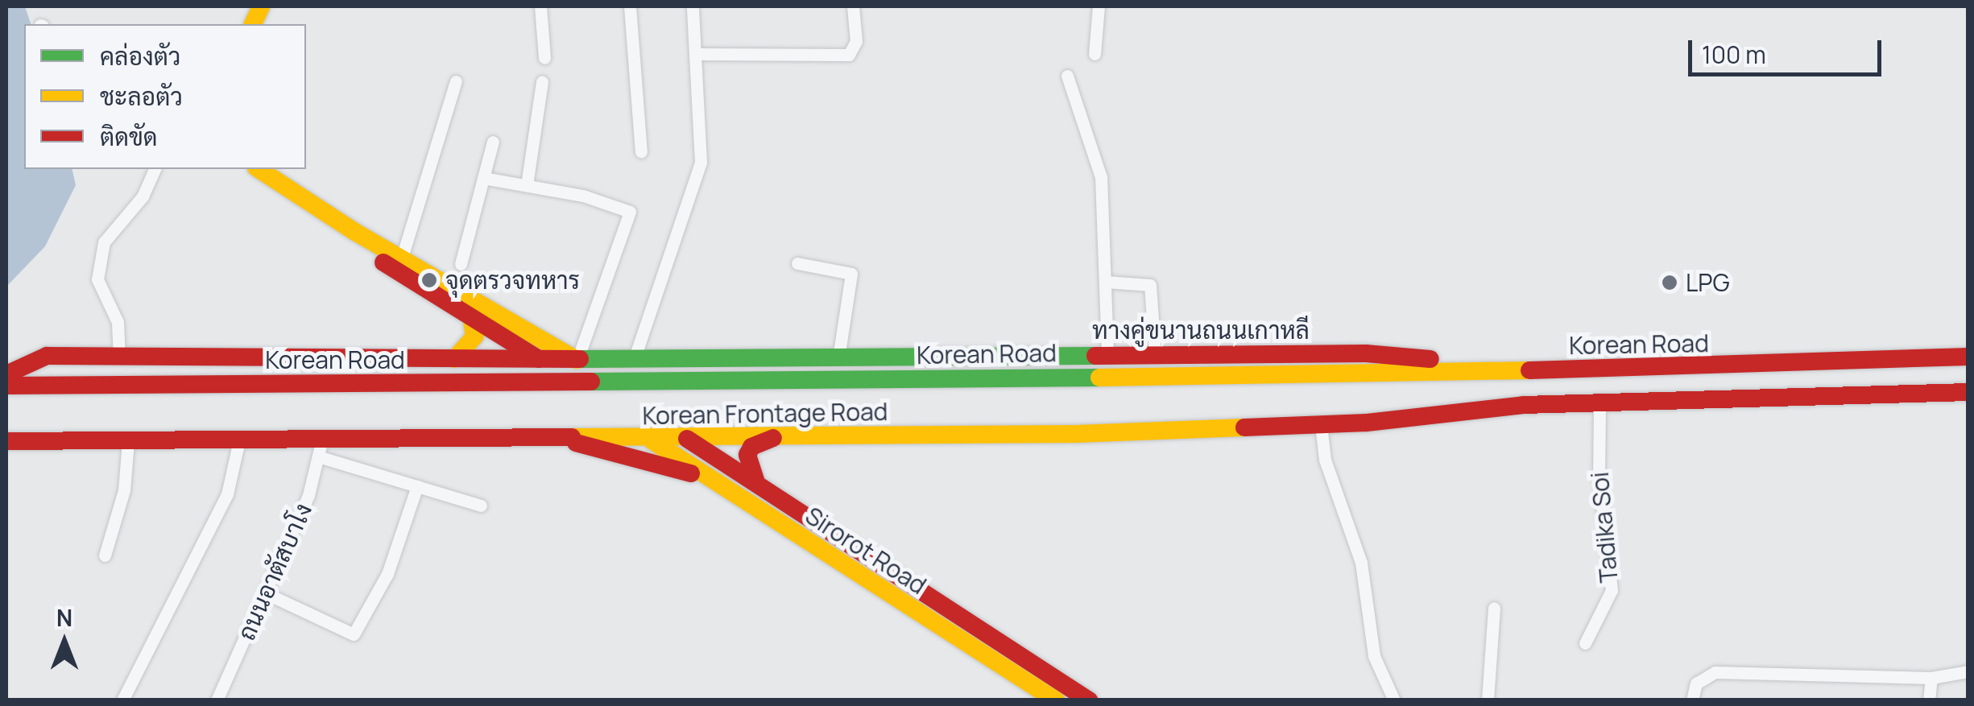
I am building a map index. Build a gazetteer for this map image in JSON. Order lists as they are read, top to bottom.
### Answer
{
  "streets": {
    "main road": [
      "ทางคู่ขนานถนนเกาหลี",
      "Korean Road",
      "Korean Frontage Road",
      "Sirorot Road"
    ],
    "street": ["Tadika Soi", "ถนนอาตัสบาโง"]
  },
  "crossings": [
    ["ทางคู่ขนานถนนเกาหลี", "Korean Road"],
    ["Korean Frontage Road", "Tadika Soi"],
    ["Korean Frontage Road", "Sirorot Road"],
    ["Korean Frontage Road", "ถนนอาตัสบาโง"]
  ],
  "places": ["จุดตรวจทหาร", "LPG"],
  "legend": ["คล่องตัว", "ชะลอตัว", "ติดขัด"],
  "scale_bar": "100 m",
  "north": "top"
}
